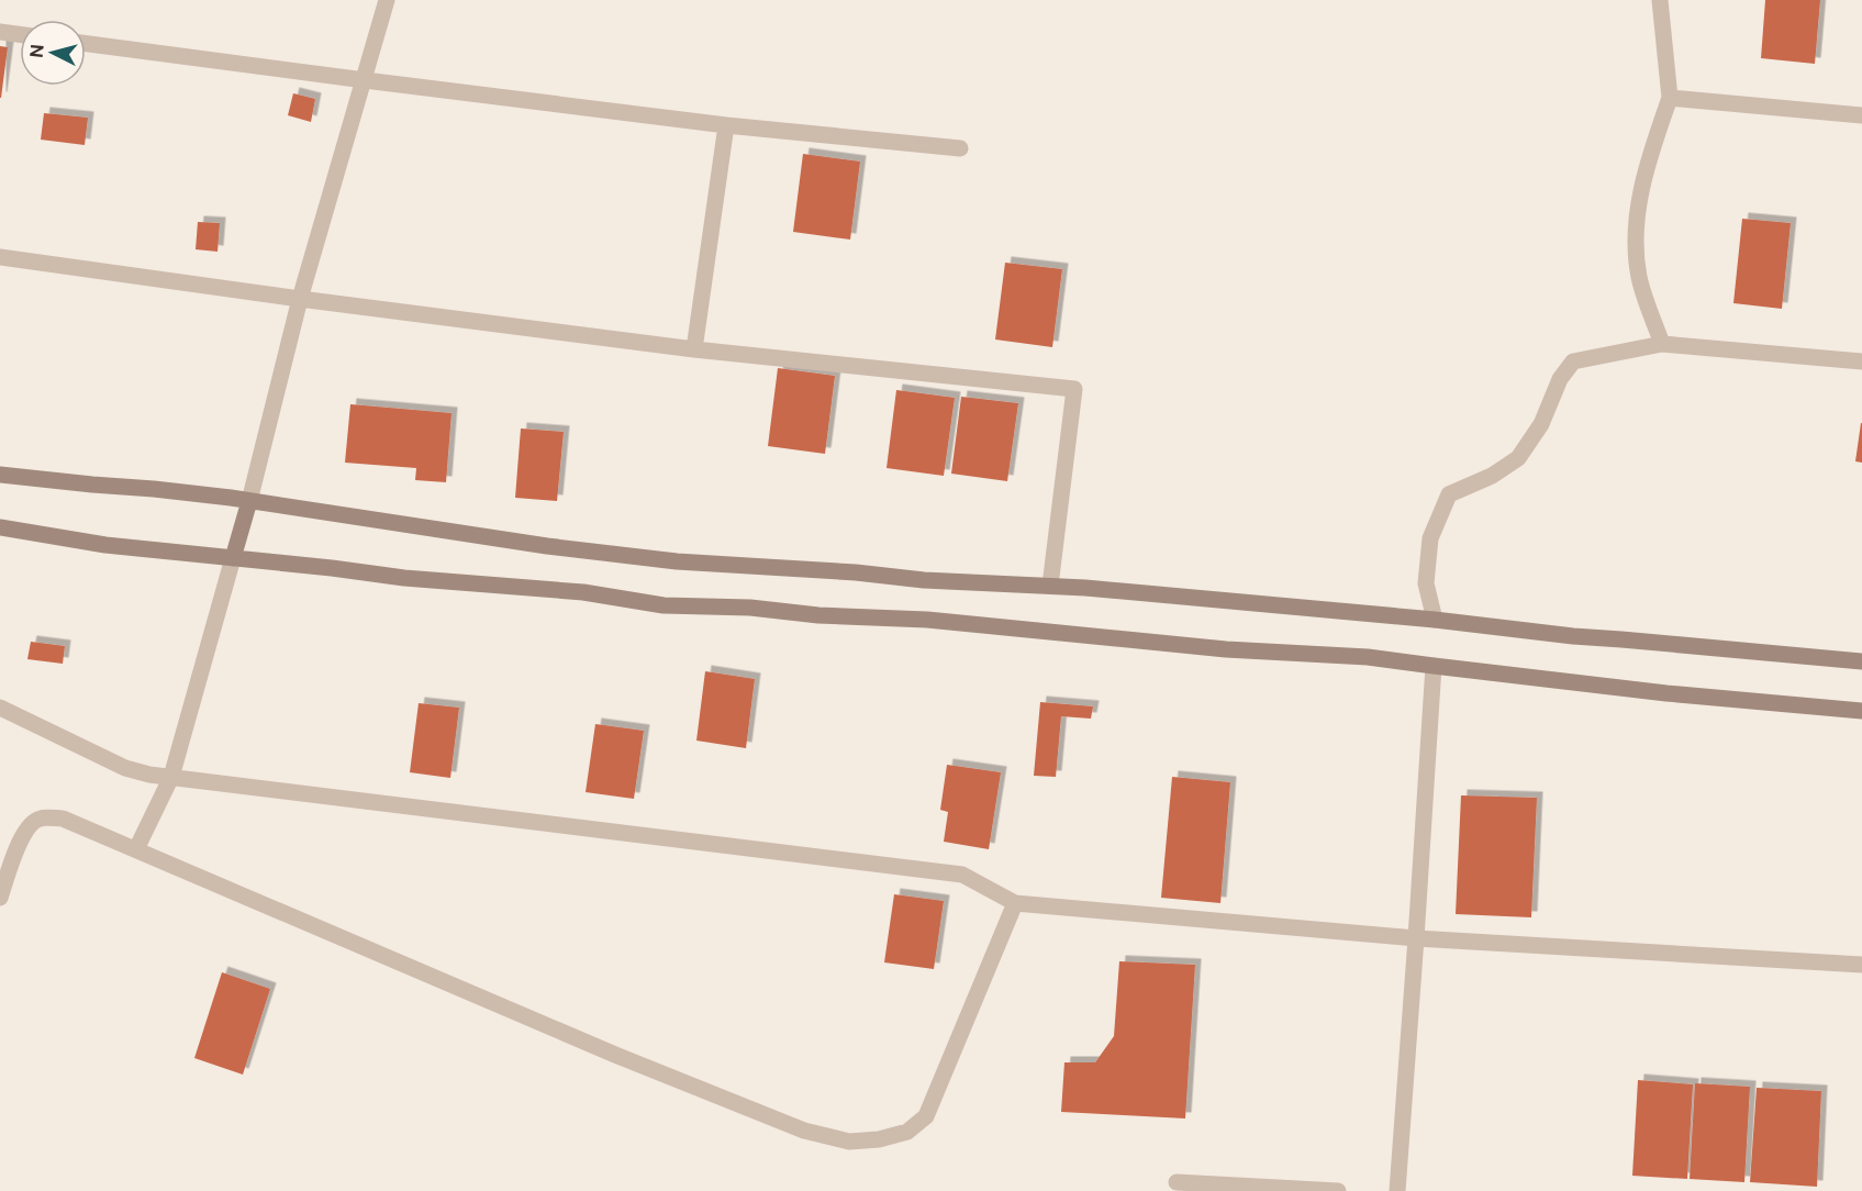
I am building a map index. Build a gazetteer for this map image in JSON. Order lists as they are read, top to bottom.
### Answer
{
  "north": "left"
}
